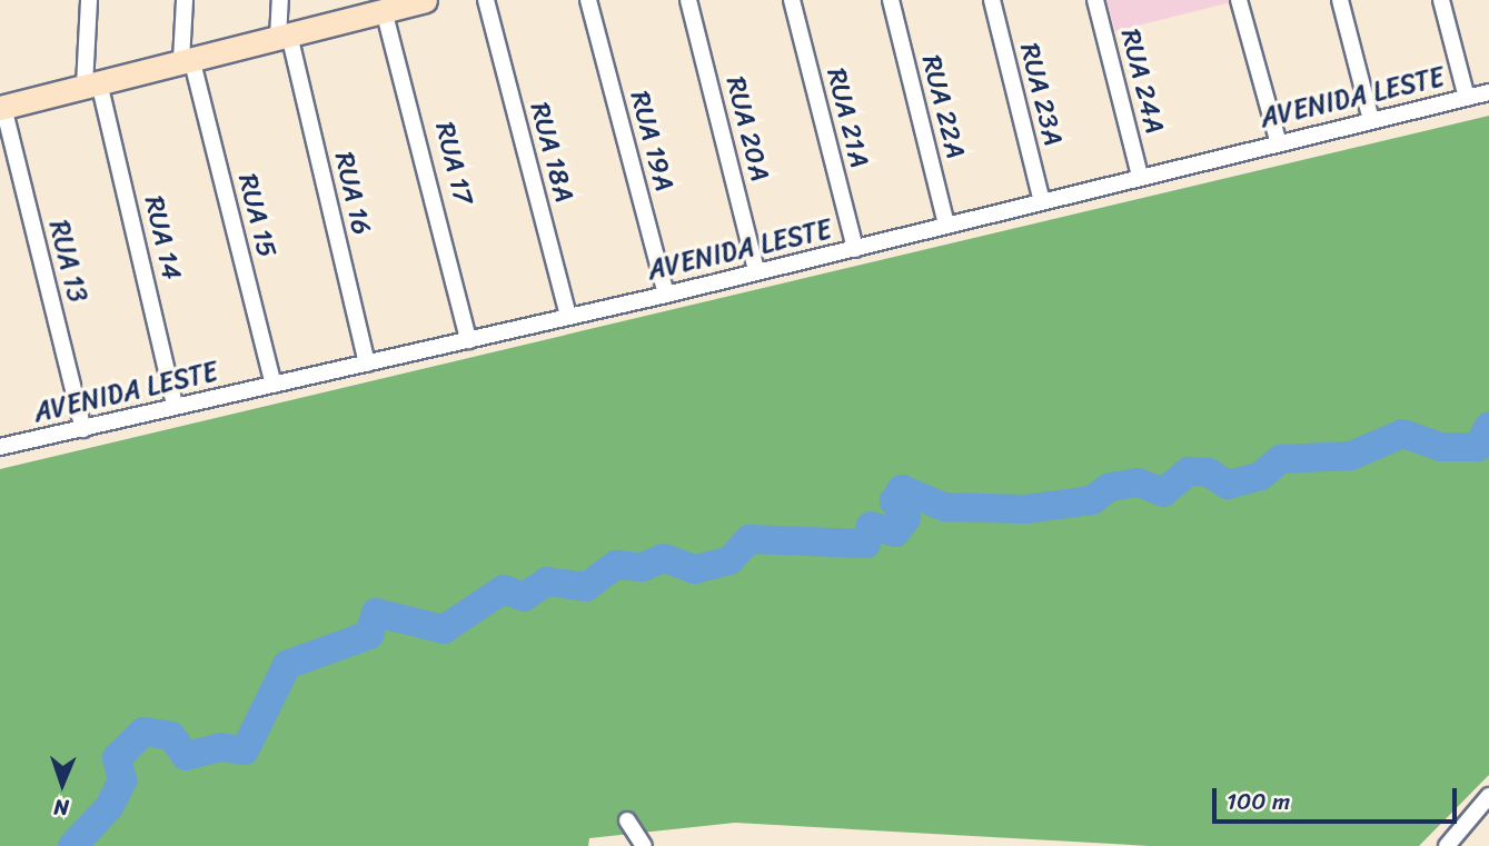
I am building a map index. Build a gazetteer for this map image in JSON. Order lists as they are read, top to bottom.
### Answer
{
  "streets": {
    "street": [
      "RUA 24A",
      "RUA 23A",
      "AVENIDA LESTE",
      "RUA 22A",
      "RUA 21A",
      "RUA 20A",
      "RUA 19A",
      "RUA 18A",
      "RUA 17",
      "RUA 16",
      "RUA 15",
      "RUA 14",
      "RUA 13"
    ]
  },
  "crossings": [
    ["RUA 24A", "AVENIDA LESTE"],
    ["RUA 23A", "AVENIDA LESTE"],
    ["AVENIDA LESTE", "RUA 22A"],
    ["AVENIDA LESTE", "RUA 21A"],
    ["AVENIDA LESTE", "RUA 20A"],
    ["AVENIDA LESTE", "RUA 19A"],
    ["AVENIDA LESTE", "RUA 18A"],
    ["AVENIDA LESTE", "RUA 17"],
    ["AVENIDA LESTE", "RUA 16"],
    ["AVENIDA LESTE", "RUA 15"],
    ["AVENIDA LESTE", "RUA 14"],
    ["AVENIDA LESTE", "RUA 13"]
  ],
  "scale_bar": "100 m",
  "north": "bottom"
}
